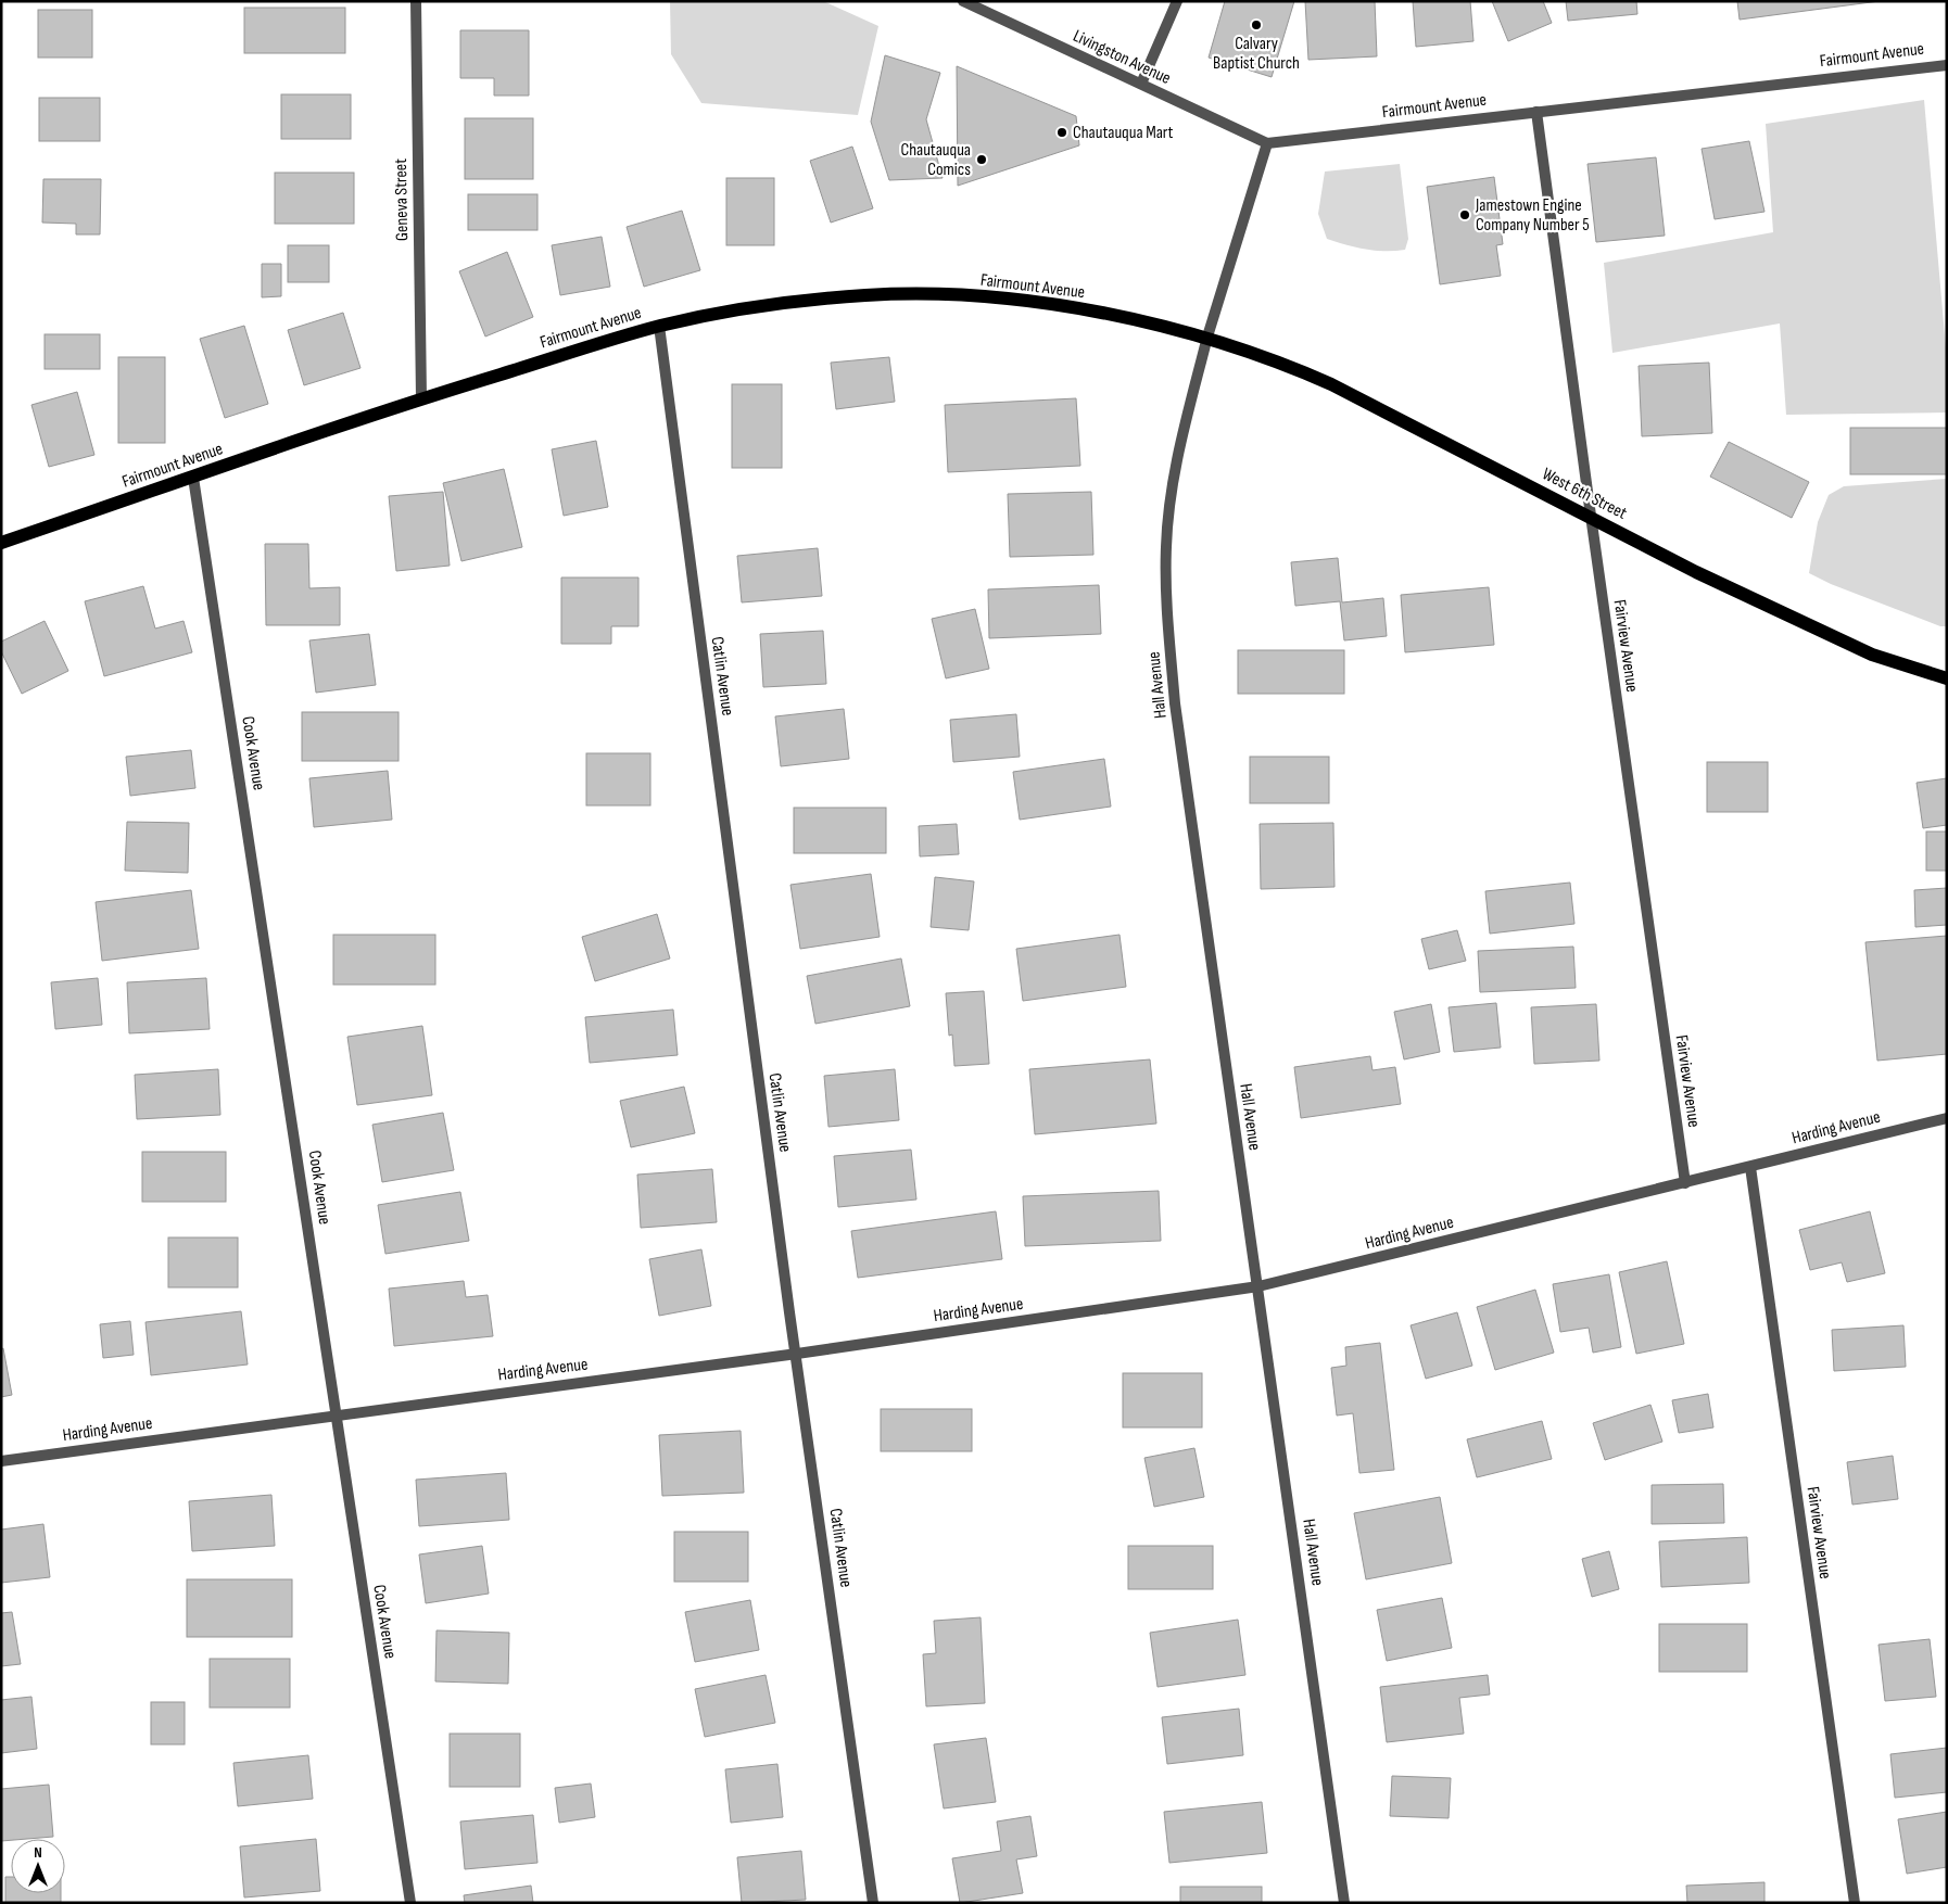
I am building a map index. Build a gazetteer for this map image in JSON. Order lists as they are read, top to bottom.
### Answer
{
  "streets": {
    "main road": ["Fairmount Avenue", "West 6th Street"],
    "street": [
      "Livingston Avenue",
      "Geneva Street",
      "Fairview Avenue",
      "Catlin Avenue",
      "Hall Avenue",
      "Cook Avenue",
      "Harding Avenue"
    ]
  },
  "crossings": [
    ["Fairmount Avenue", "Livingston Avenue"],
    ["Fairmount Avenue", "Geneva Street"],
    ["Fairmount Avenue", "West 6th Street"],
    ["Fairmount Avenue", "Fairview Avenue"],
    ["Fairmount Avenue", "Catlin Avenue"],
    ["Fairmount Avenue", "Hall Avenue"],
    ["Fairmount Avenue", "Cook Avenue"],
    ["West 6th Street", "Fairview Avenue"],
    ["West 6th Street", "Hall Avenue"],
    ["Fairview Avenue", "Harding Avenue"],
    ["Catlin Avenue", "Harding Avenue"],
    ["Hall Avenue", "Harding Avenue"],
    ["Cook Avenue", "Harding Avenue"]
  ],
  "places": [
    "Calvary Baptist Church",
    "Chautauqua Mart",
    "Chautauqua Comics",
    "Jamestown Engine Company Number 5"
  ],
  "north": "top"
}
